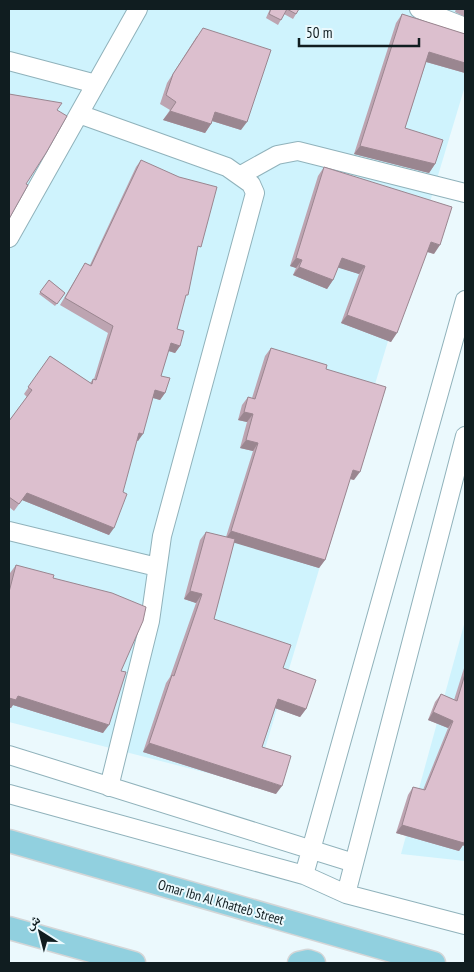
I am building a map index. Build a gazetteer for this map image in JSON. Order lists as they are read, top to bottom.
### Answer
{
  "streets": {
    "main road": ["Omar Ibn Al Khatteb Street"]
  },
  "scale_bar": "50 m",
  "north": "top left"
}
